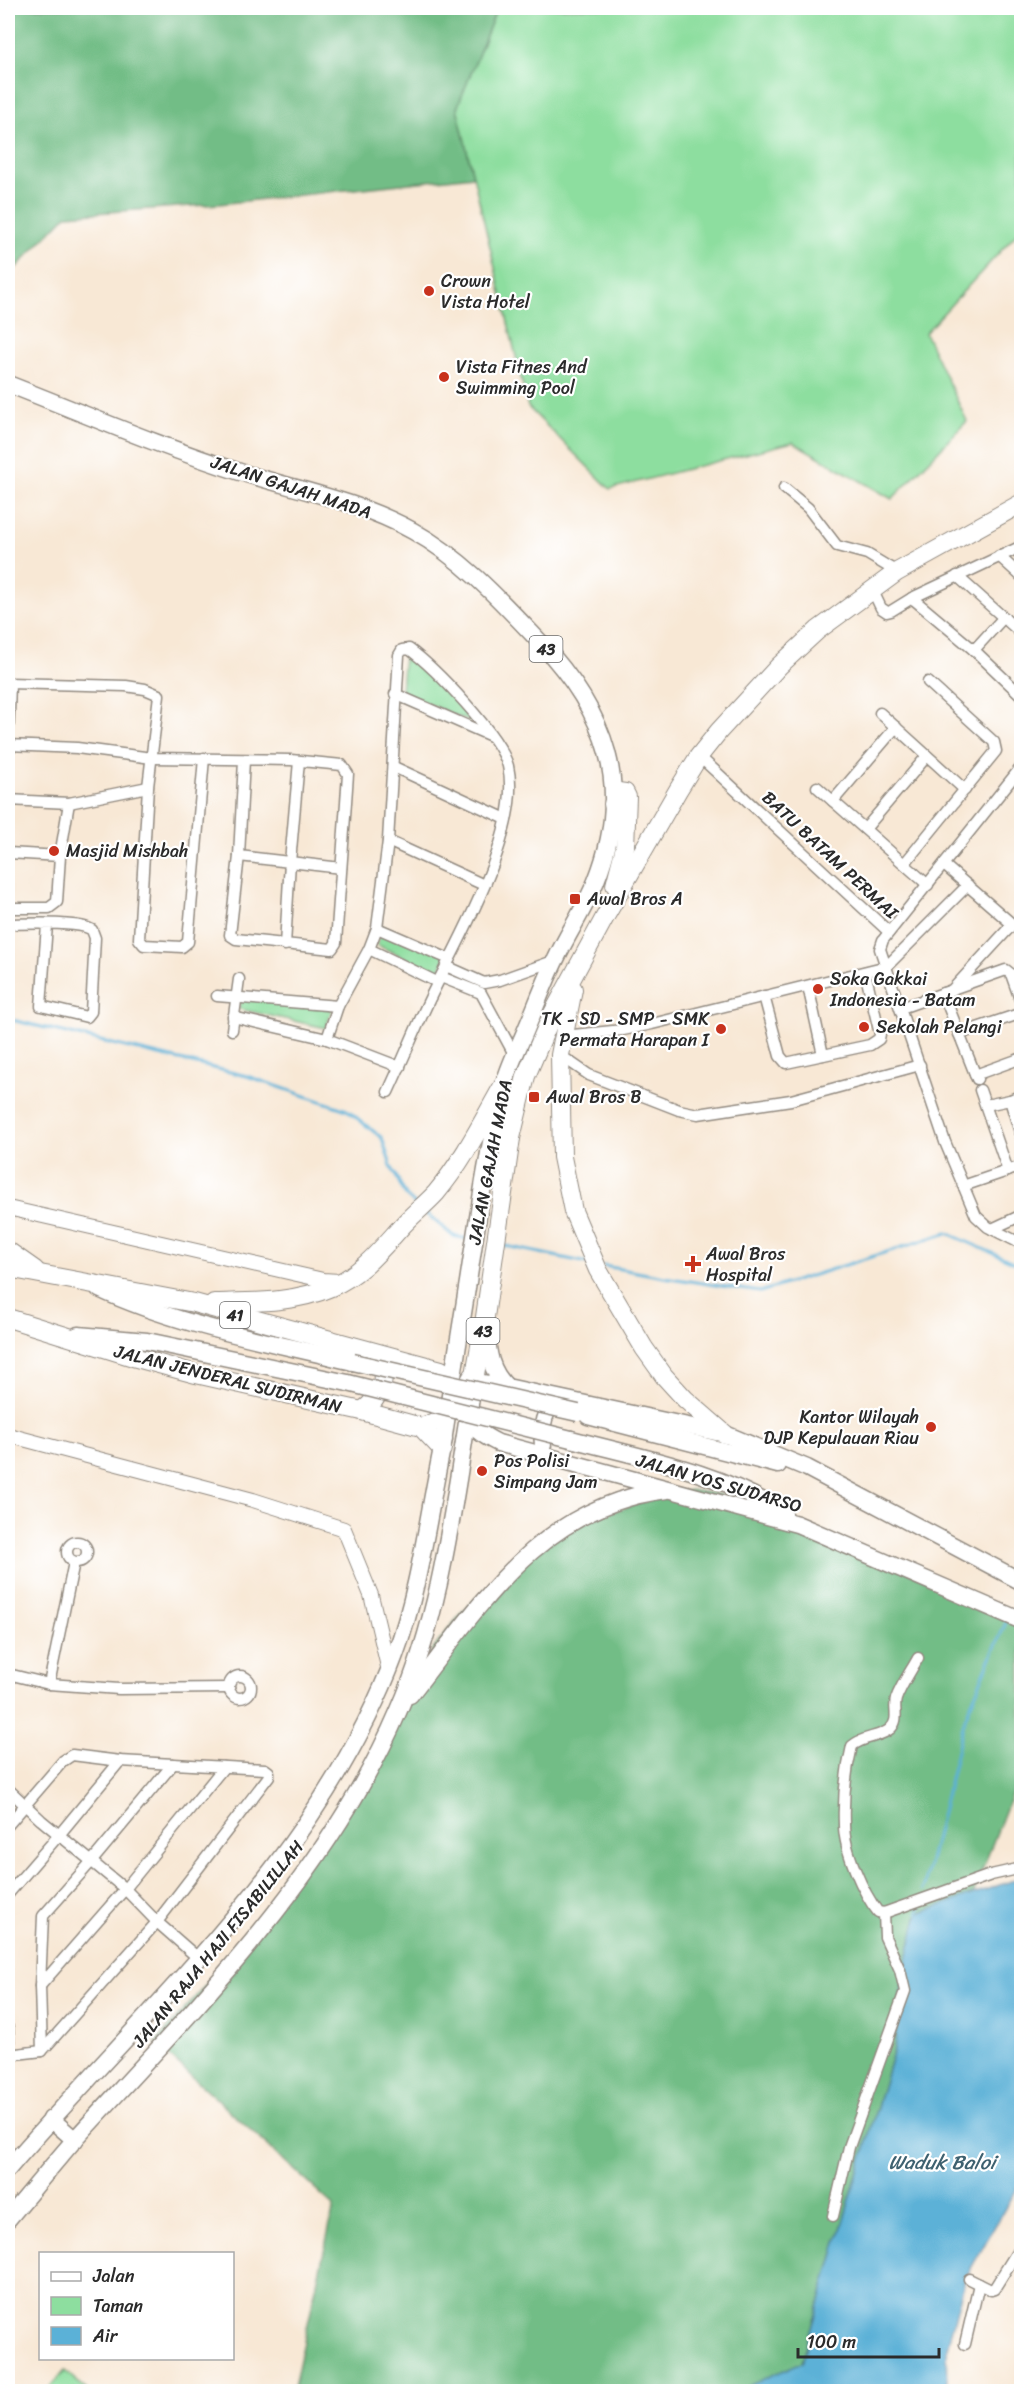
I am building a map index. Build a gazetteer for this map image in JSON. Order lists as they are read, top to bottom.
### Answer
{
  "streets": {
    "highway": [
      "JALAN GAJAH MADA",
      "43",
      "41",
      "JALAN JENDERAL SUDIRMAN"
    ],
    "main road": ["JALAN YOS SUDARSO", "JALAN RAJA HAJI FISABILILLAH"],
    "street": ["BATU BATAM PERMAI"]
  },
  "crossings": [
    ["JALAN GAJAH MADA", "BATU BATAM PERMAI"],
    ["JALAN GAJAH MADA", "41"],
    ["JALAN GAJAH MADA", "JALAN YOS SUDARSO"],
    ["JALAN GAJAH MADA", "JALAN RAJA HAJI FISABILILLAH"],
    ["41", "JALAN YOS SUDARSO"],
    ["41", "JALAN RAJA HAJI FISABILILLAH"],
    ["JALAN YOS SUDARSO", "JALAN RAJA HAJI FISABILILLAH"]
  ],
  "water": ["Waduk Baloi"],
  "places": {
    "other": [
      "Crown Vista Hotel",
      "Vista Fitnes And Swimming Pool",
      "Masjid Mishbah",
      "Soka Gakkai Indonesia - Batam",
      "Sekolah Pelangi",
      "TK - SD - SMP - SMK Permata Harapan I",
      "Kantor Wilayah DJP Kepulauan Riau",
      "Pos Polisi Simpang Jam"
    ],
    "transit": ["Awal Bros A", "Awal Bros B"],
    "health": ["Awal Bros Hospital"]
  },
  "legend": ["Jalan", "Taman", "Air"],
  "scale_bar": "100 m"
}
